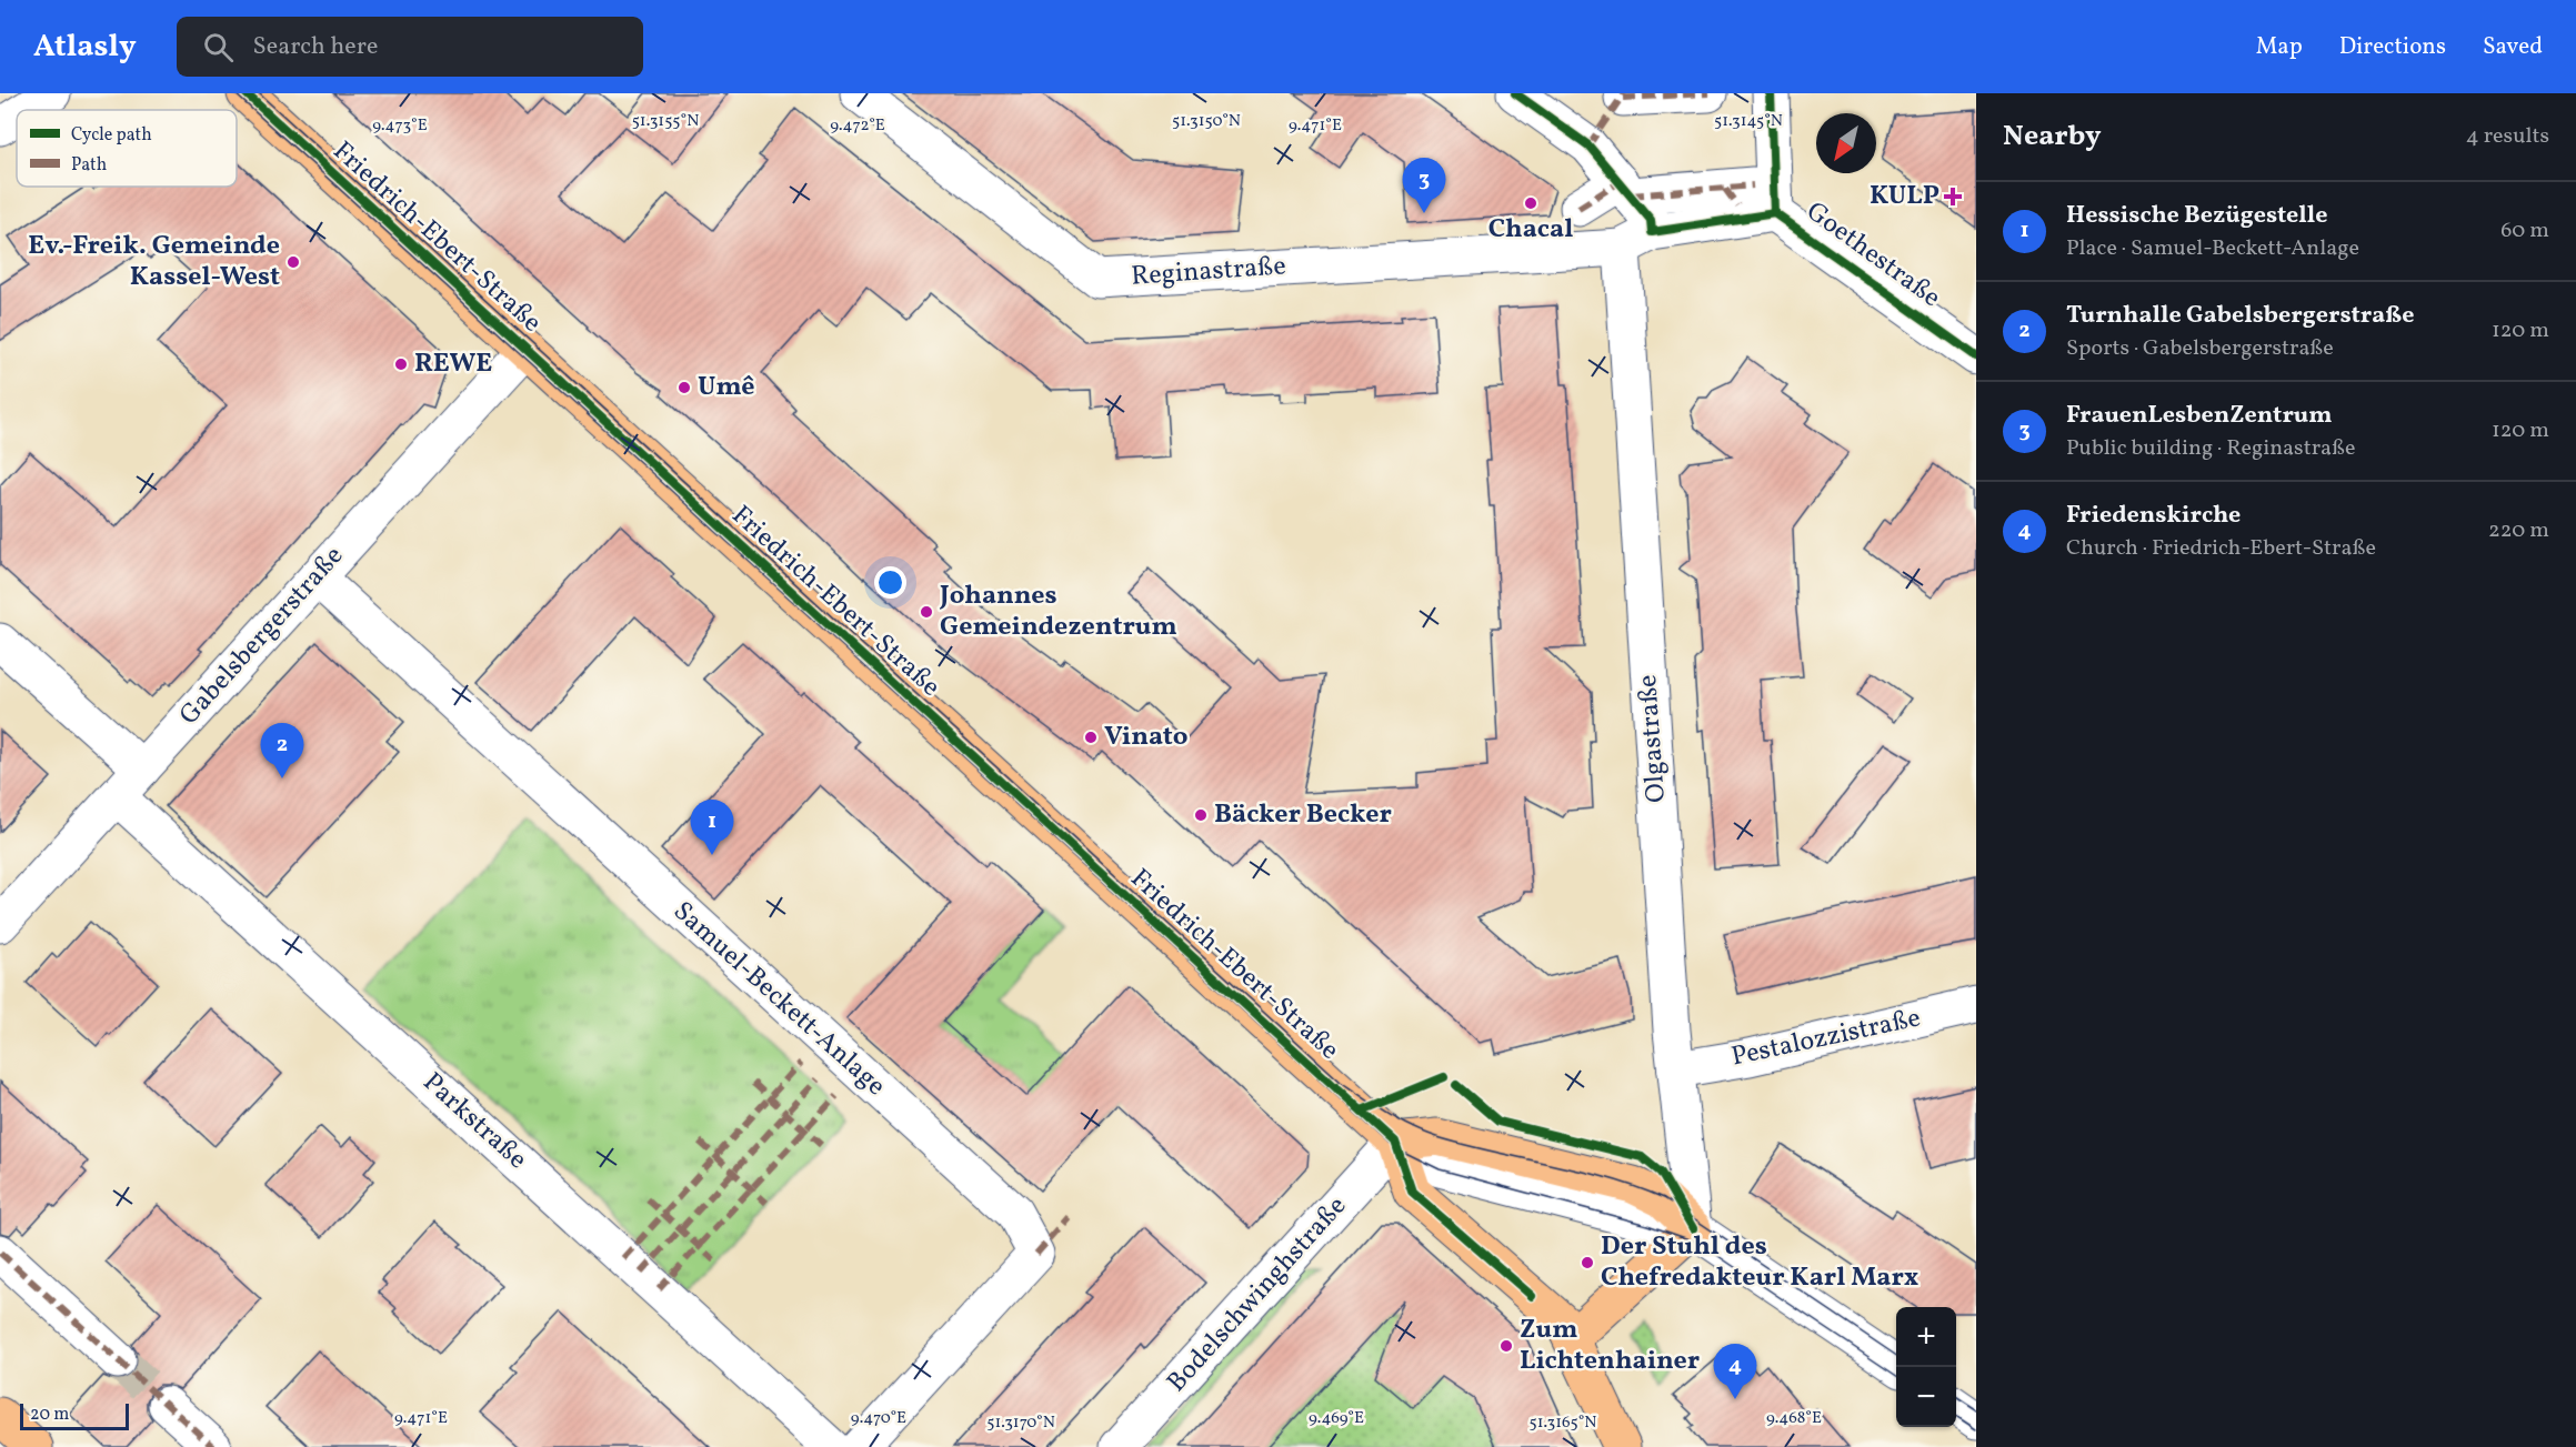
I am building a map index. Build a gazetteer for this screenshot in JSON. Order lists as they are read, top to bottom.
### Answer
{
  "streets": {
    "main road": ["Friedrich-Ebert-Straße"],
    "street": [
      "Goethestraße",
      "Reginastraße",
      "Gabelsbergerstraße",
      "Olgastraße",
      "Samuel-Beckett-Anlage",
      "Pestalozzistraße",
      "Parkstraße",
      "Bodelschwinghstraße"
    ]
  },
  "crossings": [
    ["Friedrich-Ebert-Straße", "Gabelsbergerstraße"],
    ["Friedrich-Ebert-Straße", "Bodelschwinghstraße"],
    ["Reginastraße", "Olgastraße"],
    ["Gabelsbergerstraße", "Samuel-Beckett-Anlage"],
    ["Gabelsbergerstraße", "Parkstraße"],
    ["Olgastraße", "Pestalozzistraße"]
  ],
  "places": {
    "health": ["KULP"],
    "other": [
      "Chacal",
      "Ev.-Freik. Gemeinde Kassel-West",
      "REWE",
      "Umê",
      "Johannes Gemeindezentrum",
      "Vinato",
      "Bäcker Becker",
      "Der Stuhl des Chefredakteur Karl Marx",
      "Zum Lichtenhainer"
    ]
  },
  "legend": ["Cycle path", "Path"],
  "scale_bar": "20 m",
  "north": "bottom left",
  "page": {
    "header": "Atlasly",
    "search": "Search here",
    "nav": ["Map", "Directions", "Saved"],
    "heading": ["Nearby", "4 results"],
    "pins": [
      "3",
      "2",
      "1",
      "4"
    ],
    "list": [
      {
        "mark": "1",
        "name": "Hessische Bezügestelle",
        "note": "Place · Samuel-Beckett-Anlage",
        "value": "60 m"
      },
      {
        "mark": "2",
        "name": "Turnhalle Gabelsbergerstraße",
        "note": "Sports · Gabelsbergerstraße",
        "value": "120 m"
      },
      {
        "mark": "3",
        "name": "FrauenLesbenZentrum",
        "note": "Public building · Reginastraße",
        "value": "120 m"
      },
      {
        "mark": "4",
        "name": "Friedenskirche",
        "note": "Church · Friedrich-Ebert-Straße",
        "value": "220 m"
      }
    ],
    "map_buttons": ["+", "−"],
    "scale": "20 m"
  },
  "coordinates": [
    "51.3155°N",
    "51.3150°N",
    "51.3145°N",
    "9.473°E",
    "9.472°E",
    "9.471°E",
    "9.470°E",
    "9.469°E",
    "9.468°E",
    "51.3170°N",
    "51.3165°N"
  ]
}
